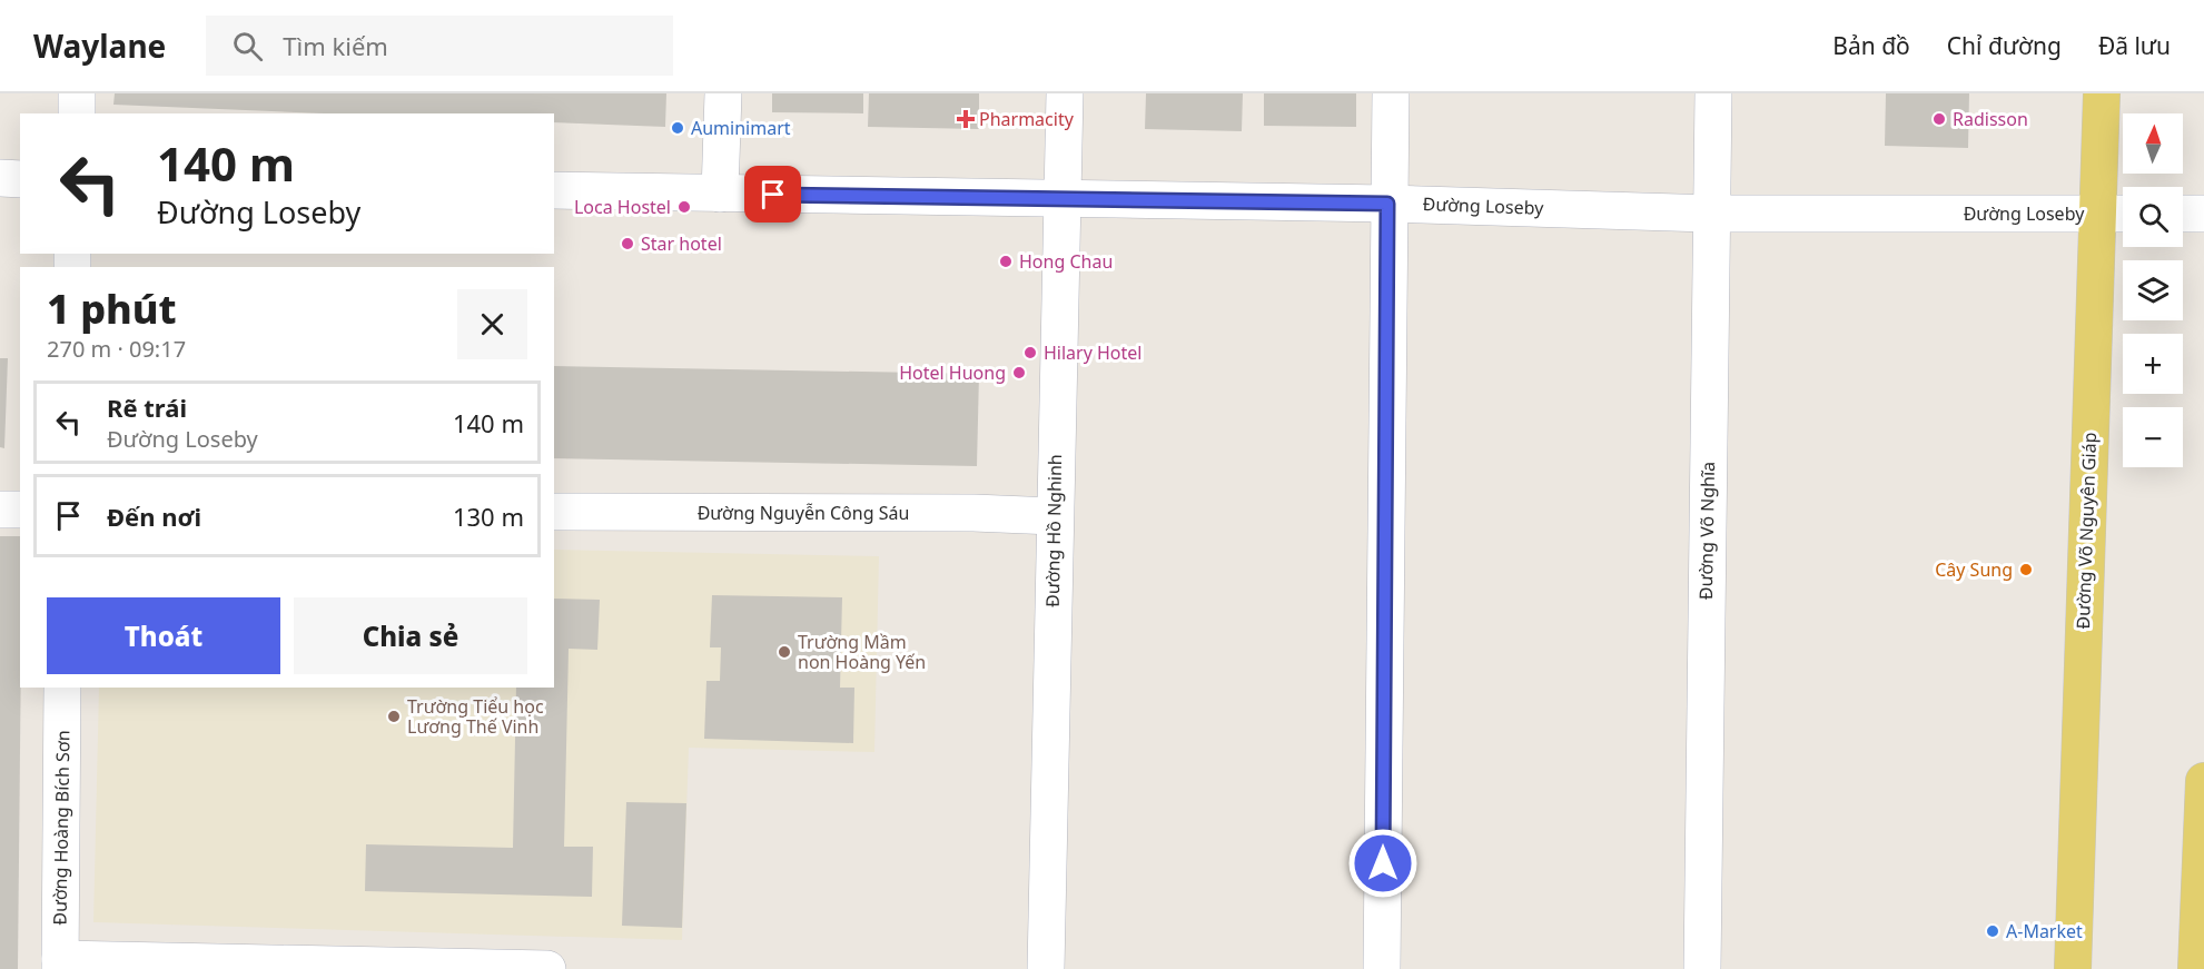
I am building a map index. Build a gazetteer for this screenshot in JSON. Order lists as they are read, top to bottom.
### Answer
{
  "streets": {
    "main road": ["Đường Võ Nguyên Giáp"],
    "street": [
      "Đường Loseby",
      "Đường Nguyễn Công Sáu",
      "Đường Hồ Nghinh",
      "Đường Võ Nghĩa",
      "Đường Hoàng Bích Sơn"
    ]
  },
  "crossings": [
    ["Đường Loseby", "Đường Hồ Nghinh"],
    ["Đường Loseby", "Đường Võ Nghĩa"],
    ["Đường Loseby", "Đường Võ Nguyên Giáp"],
    ["Đường Nguyễn Công Sáu", "Đường Hồ Nghinh"]
  ],
  "places": {
    "health": ["Pharmacity"],
    "other": [
      "Radisson",
      "Auminimart",
      "Loca Hostel",
      "Star hotel",
      "Hong Chau",
      "Hilary Hotel",
      "Hotel Huong",
      "Cây Sung",
      "Trường Mầm non Hoàng Yến",
      "Trường Tiểu học Lương Thế Vinh",
      "A-Market"
    ]
  },
  "north": "top",
  "page": {
    "header": "Waylane",
    "search": "Tìm kiếm",
    "nav": ["Bản đồ", "Chỉ đường", "Đã lưu"],
    "map_buttons": ["+", "−"],
    "turn": ["140 m", "Đường Loseby"],
    "heading": ["1 phút", "270 m · 09:17"],
    "list": [
      {
        "name": "Rẽ trái",
        "note": "Đường Loseby",
        "value": "140 m"
      },
      {
        "name": "Đến nơi",
        "value": "130 m"
      }
    ],
    "buttons": ["Thoát", "Chia sẻ"]
  }
}
